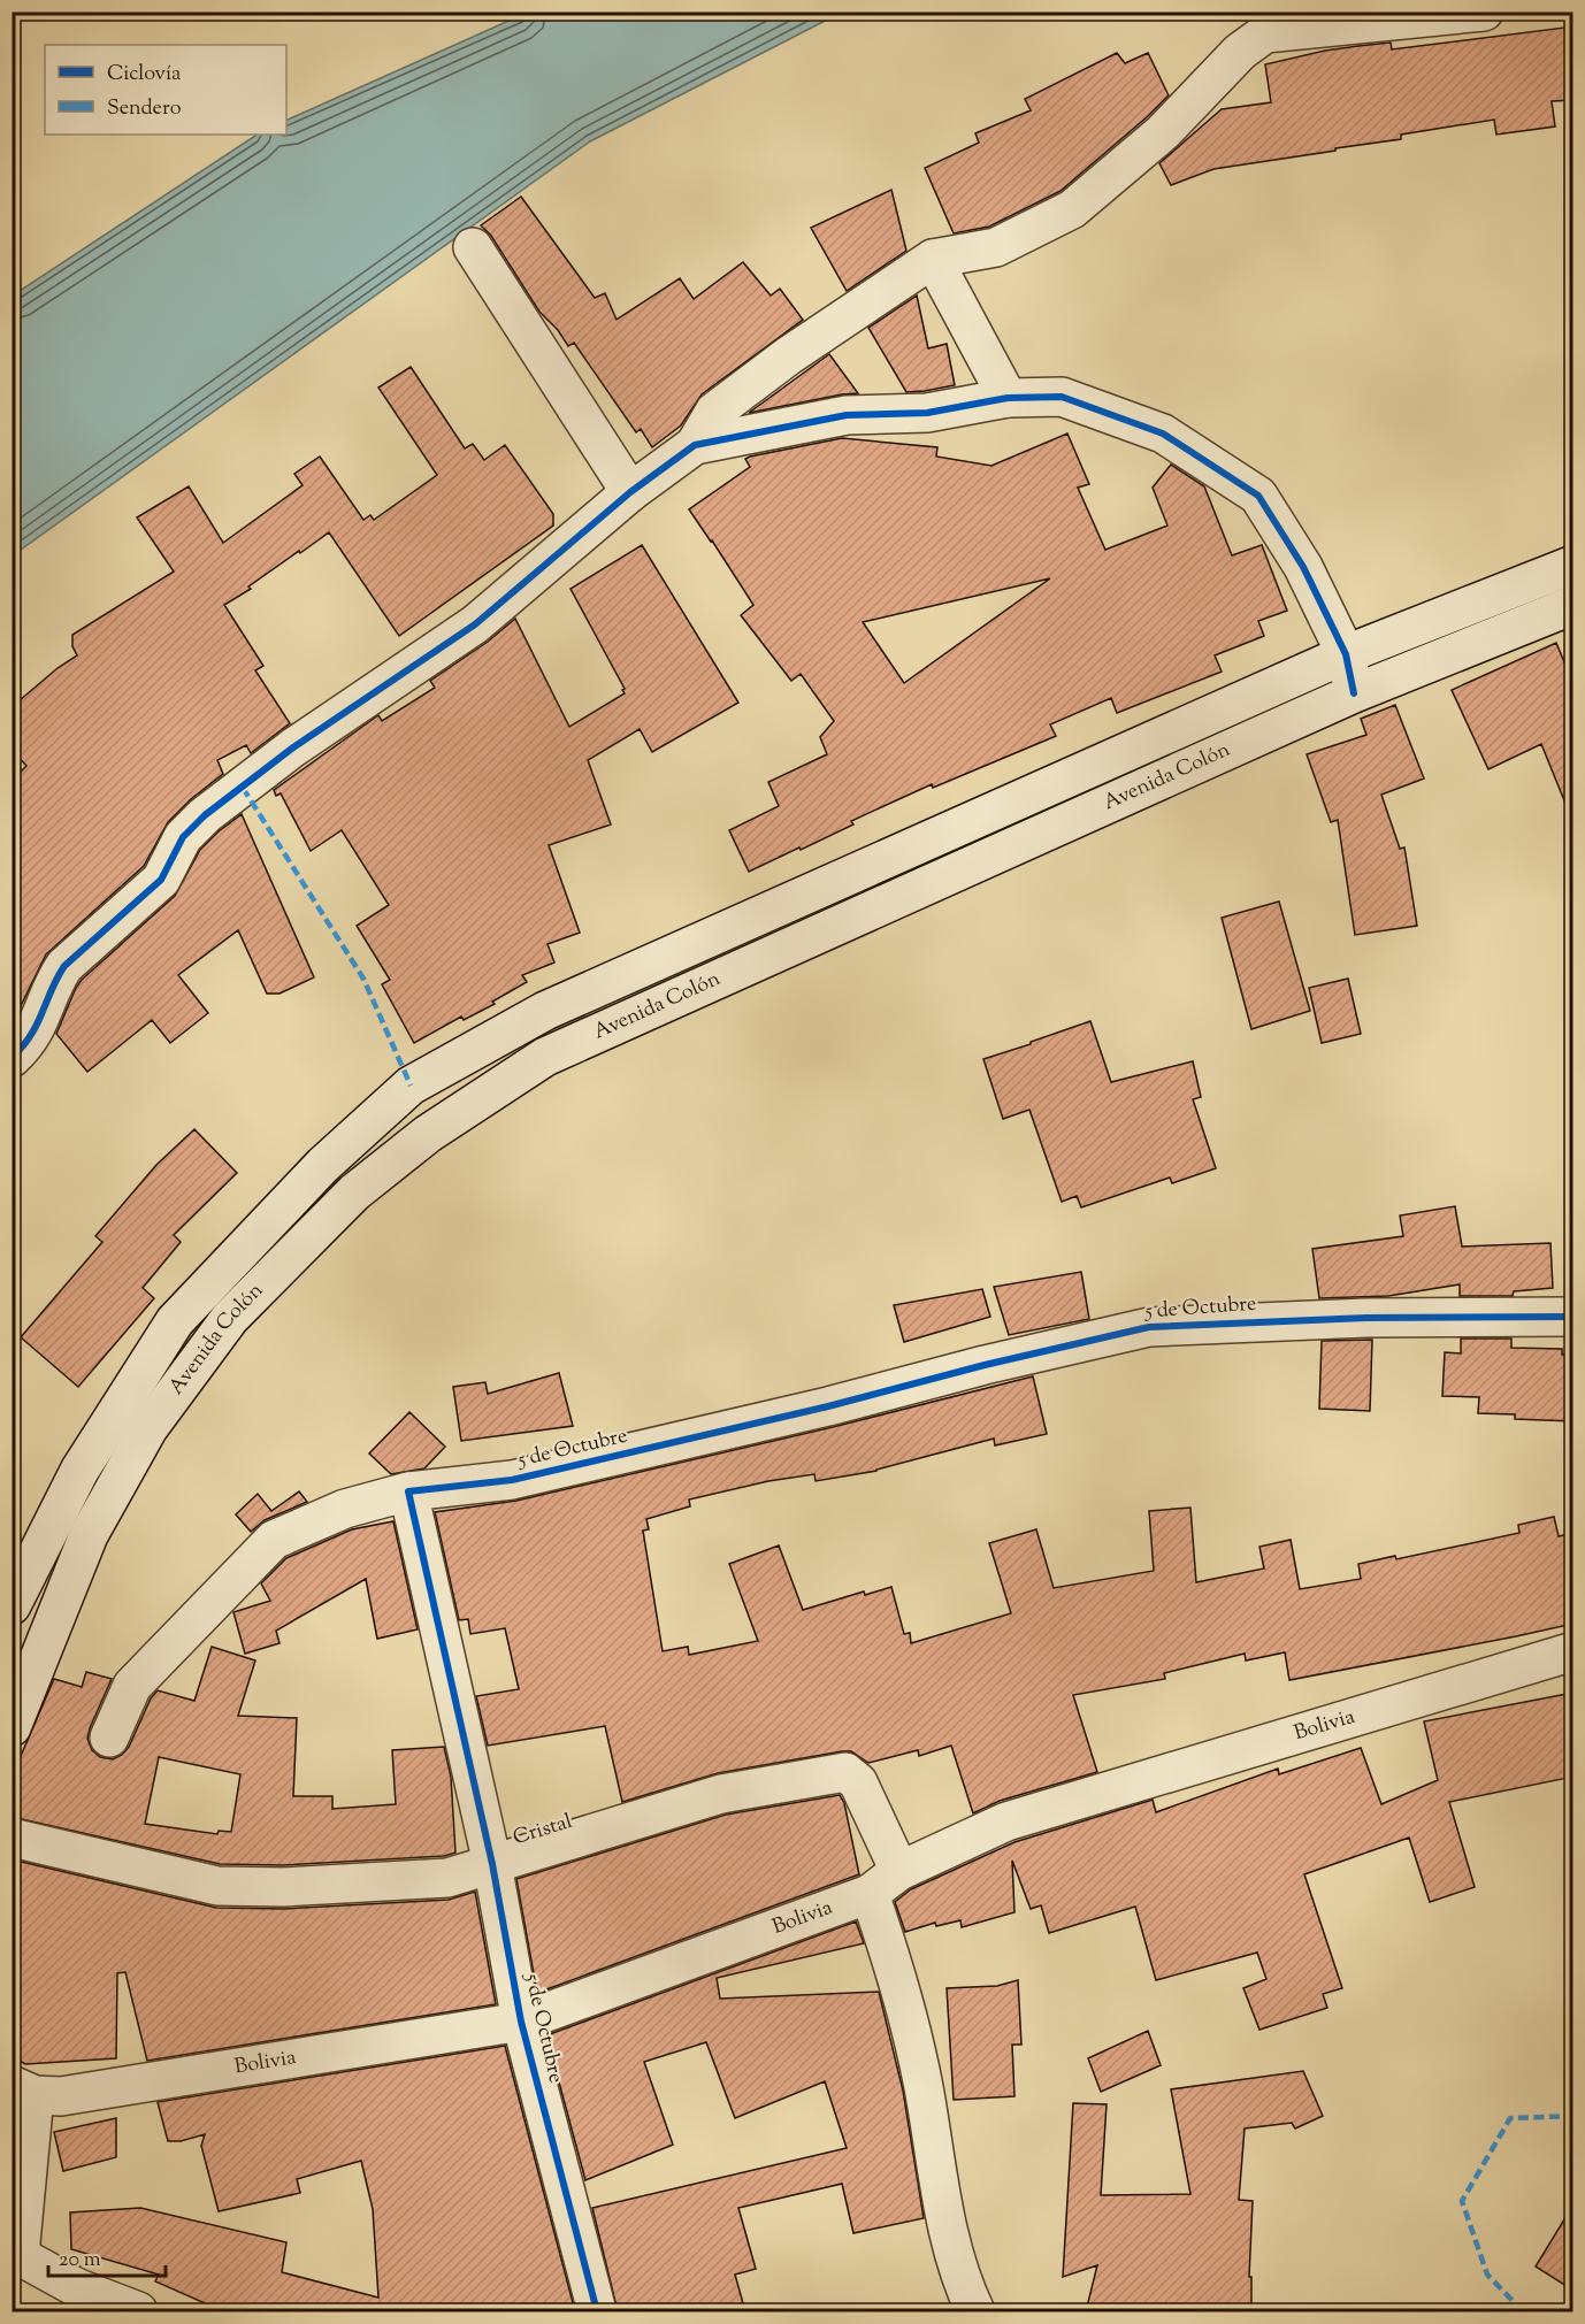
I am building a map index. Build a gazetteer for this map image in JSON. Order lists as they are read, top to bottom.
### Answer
{
  "streets": {
    "street": [
      "Avenida Colón",
      "5 de Octubre",
      "Bolivia",
      "Cristal"
    ]
  },
  "crossings": [
    ["5 de Octubre", "Bolivia"],
    ["5 de Octubre", "Cristal"],
    ["Bolivia", "Cristal"]
  ],
  "legend": ["Ciclovía", "Sendero"],
  "scale_bar": "20 m"
}
